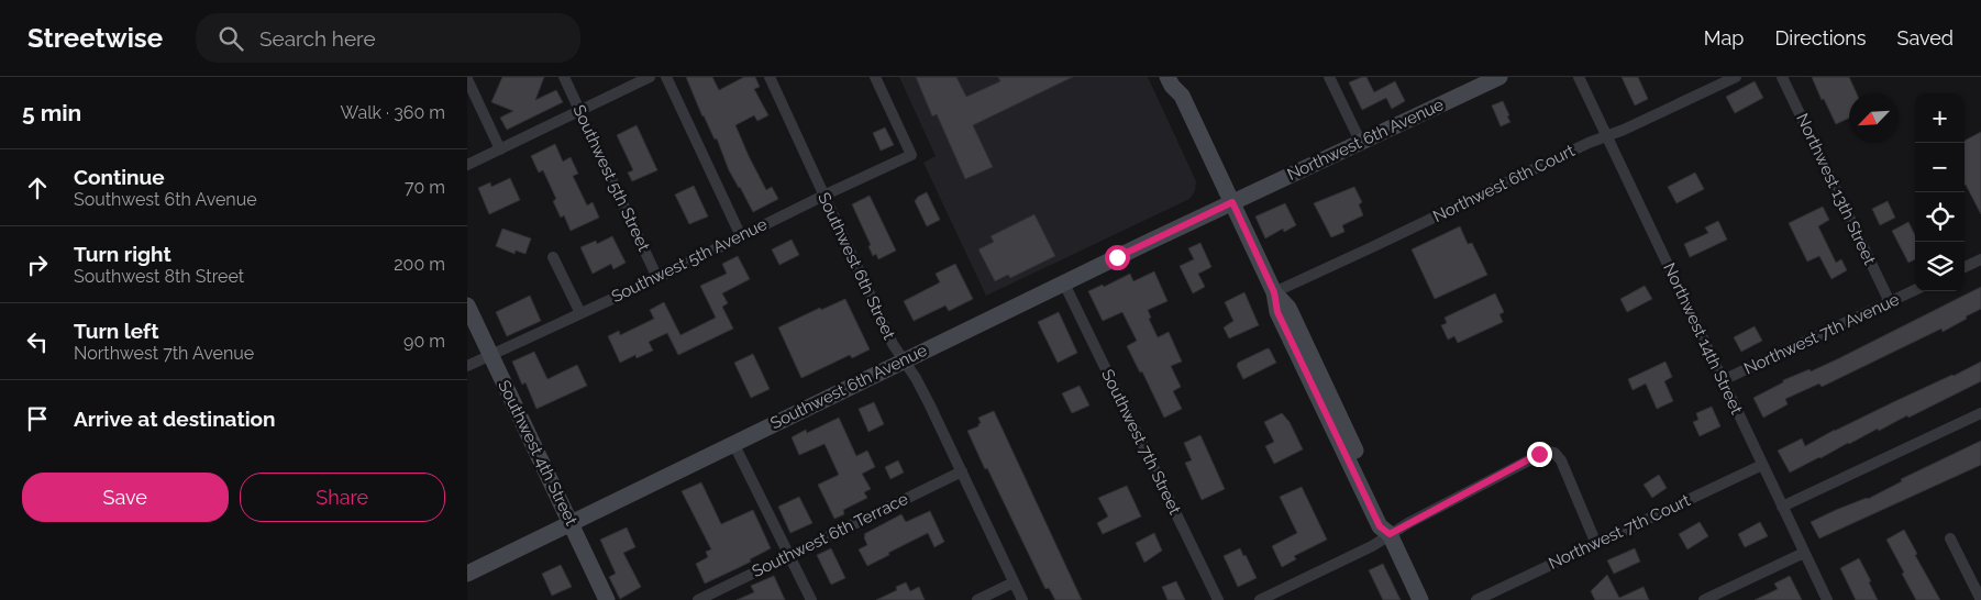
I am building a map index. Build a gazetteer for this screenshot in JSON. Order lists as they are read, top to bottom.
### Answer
{
  "streets": {
    "street": [
      "Northwest 6th Avenue",
      "Southwest 5th Street",
      "Northwest 6th Court",
      "Northwest 13th Street",
      "Southwest 5th Avenue",
      "Southwest 6th Street",
      "Northwest 7th Avenue",
      "Northwest 14th Street",
      "Southwest 6th Avenue",
      "Southwest 7th Street",
      "Southwest 4th Street",
      "Northwest 7th Court",
      "Southwest 6th Terrace"
    ]
  },
  "crossings": [
    ["Northwest 6th Avenue", "Southwest 6th Avenue"],
    ["Southwest 5th Street", "Southwest 5th Avenue"],
    ["Northwest 6th Court", "Northwest 14th Street"],
    ["Northwest 13th Street", "Northwest 7th Avenue"],
    ["Southwest 5th Avenue", "Southwest 6th Street"],
    ["Southwest 5th Avenue", "Southwest 4th Street"],
    ["Southwest 6th Street", "Southwest 6th Avenue"],
    ["Southwest 6th Street", "Southwest 6th Terrace"],
    ["Northwest 7th Avenue", "Northwest 14th Street"],
    ["Northwest 14th Street", "Northwest 7th Court"],
    ["Southwest 6th Avenue", "Southwest 7th Street"],
    ["Southwest 6th Avenue", "Southwest 4th Street"]
  ],
  "north": "bottom left",
  "page": {
    "header": "Streetwise",
    "search": "Search here",
    "nav": ["Map", "Directions", "Saved"],
    "heading": ["5 min", "Walk · 360 m"],
    "map_buttons": ["+", "−"],
    "list": [
      ["Continue", "Southwest 6th Avenue", "70 m"],
      ["Turn right", "Southwest 8th Street", "200 m"],
      ["Turn left", "Northwest 7th Avenue", "90 m"],
      "Arrive at destination"
    ],
    "buttons": ["Save", "Share"]
  }
}
